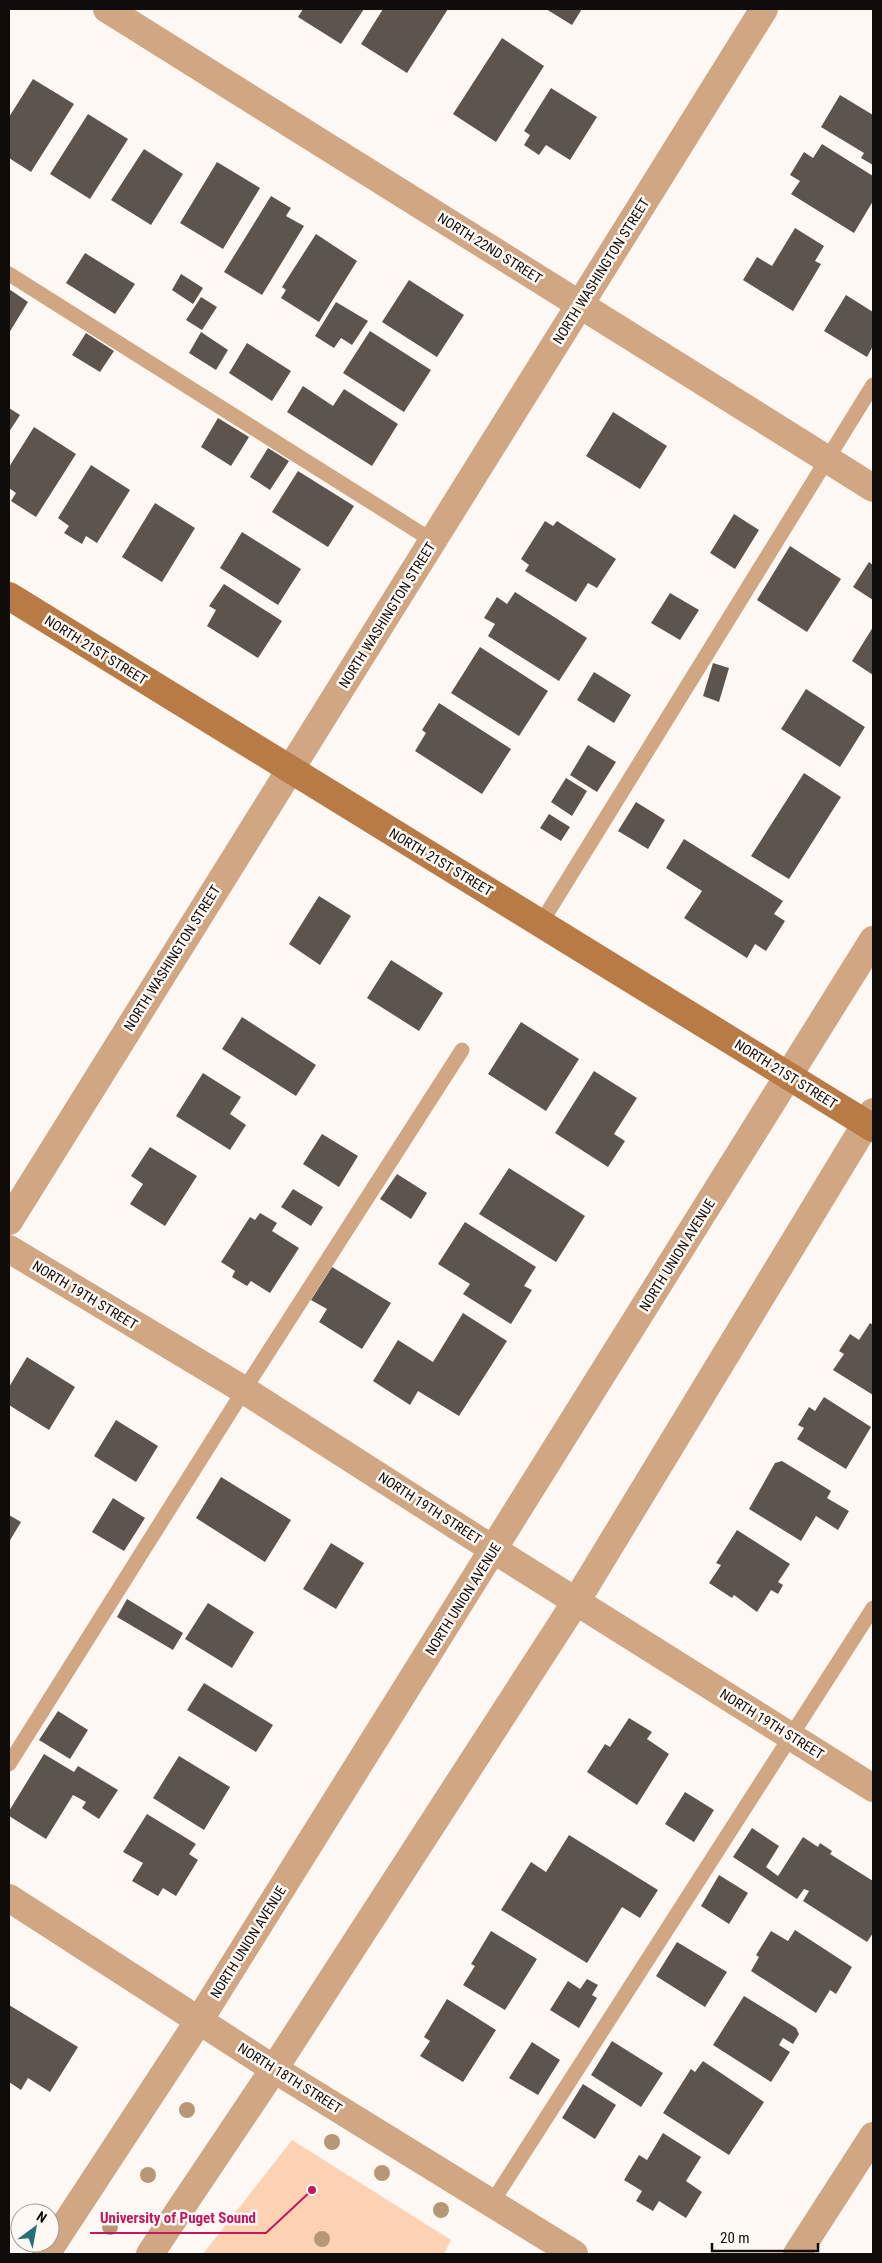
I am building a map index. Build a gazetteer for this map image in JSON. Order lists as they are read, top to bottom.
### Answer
{
  "streets": {
    "main road": ["NORTH 21ST STREET"],
    "street": [
      "NORTH 22ND STREET",
      "NORTH WASHINGTON STREET",
      "NORTH UNION AVENUE",
      "NORTH 19TH STREET",
      "NORTH 18TH STREET"
    ]
  },
  "crossings": [
    ["NORTH 22ND STREET", "NORTH WASHINGTON STREET"],
    ["NORTH WASHINGTON STREET", "NORTH 21ST STREET"],
    ["NORTH 21ST STREET", "NORTH UNION AVENUE"],
    ["NORTH UNION AVENUE", "NORTH 19TH STREET"],
    ["NORTH UNION AVENUE", "NORTH 18TH STREET"]
  ],
  "places": ["University of Puget Sound"],
  "scale_bar": "20 m",
  "north": "top right"
}
